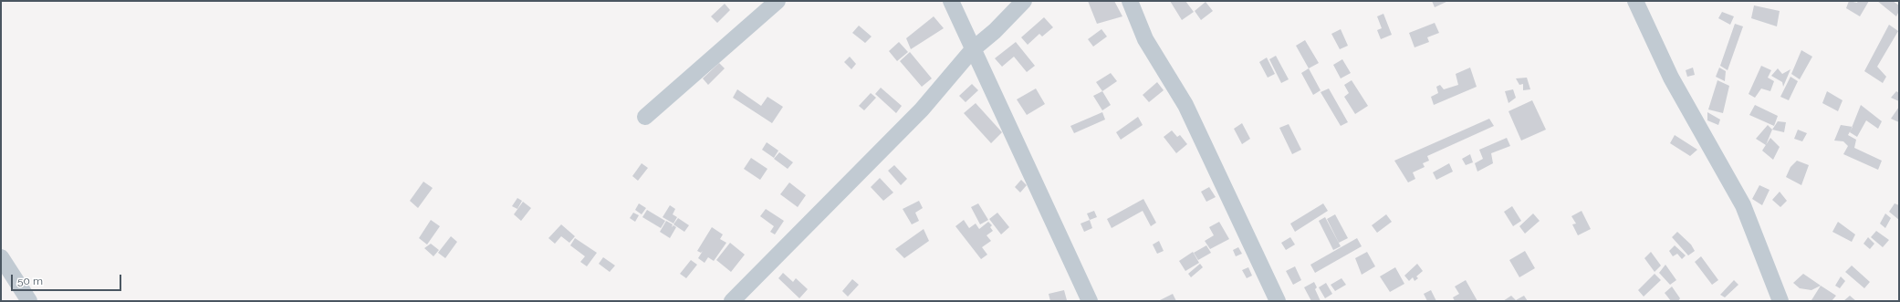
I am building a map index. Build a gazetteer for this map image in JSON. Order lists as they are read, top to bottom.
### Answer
{
  "scale_bar": "50 m"
}
